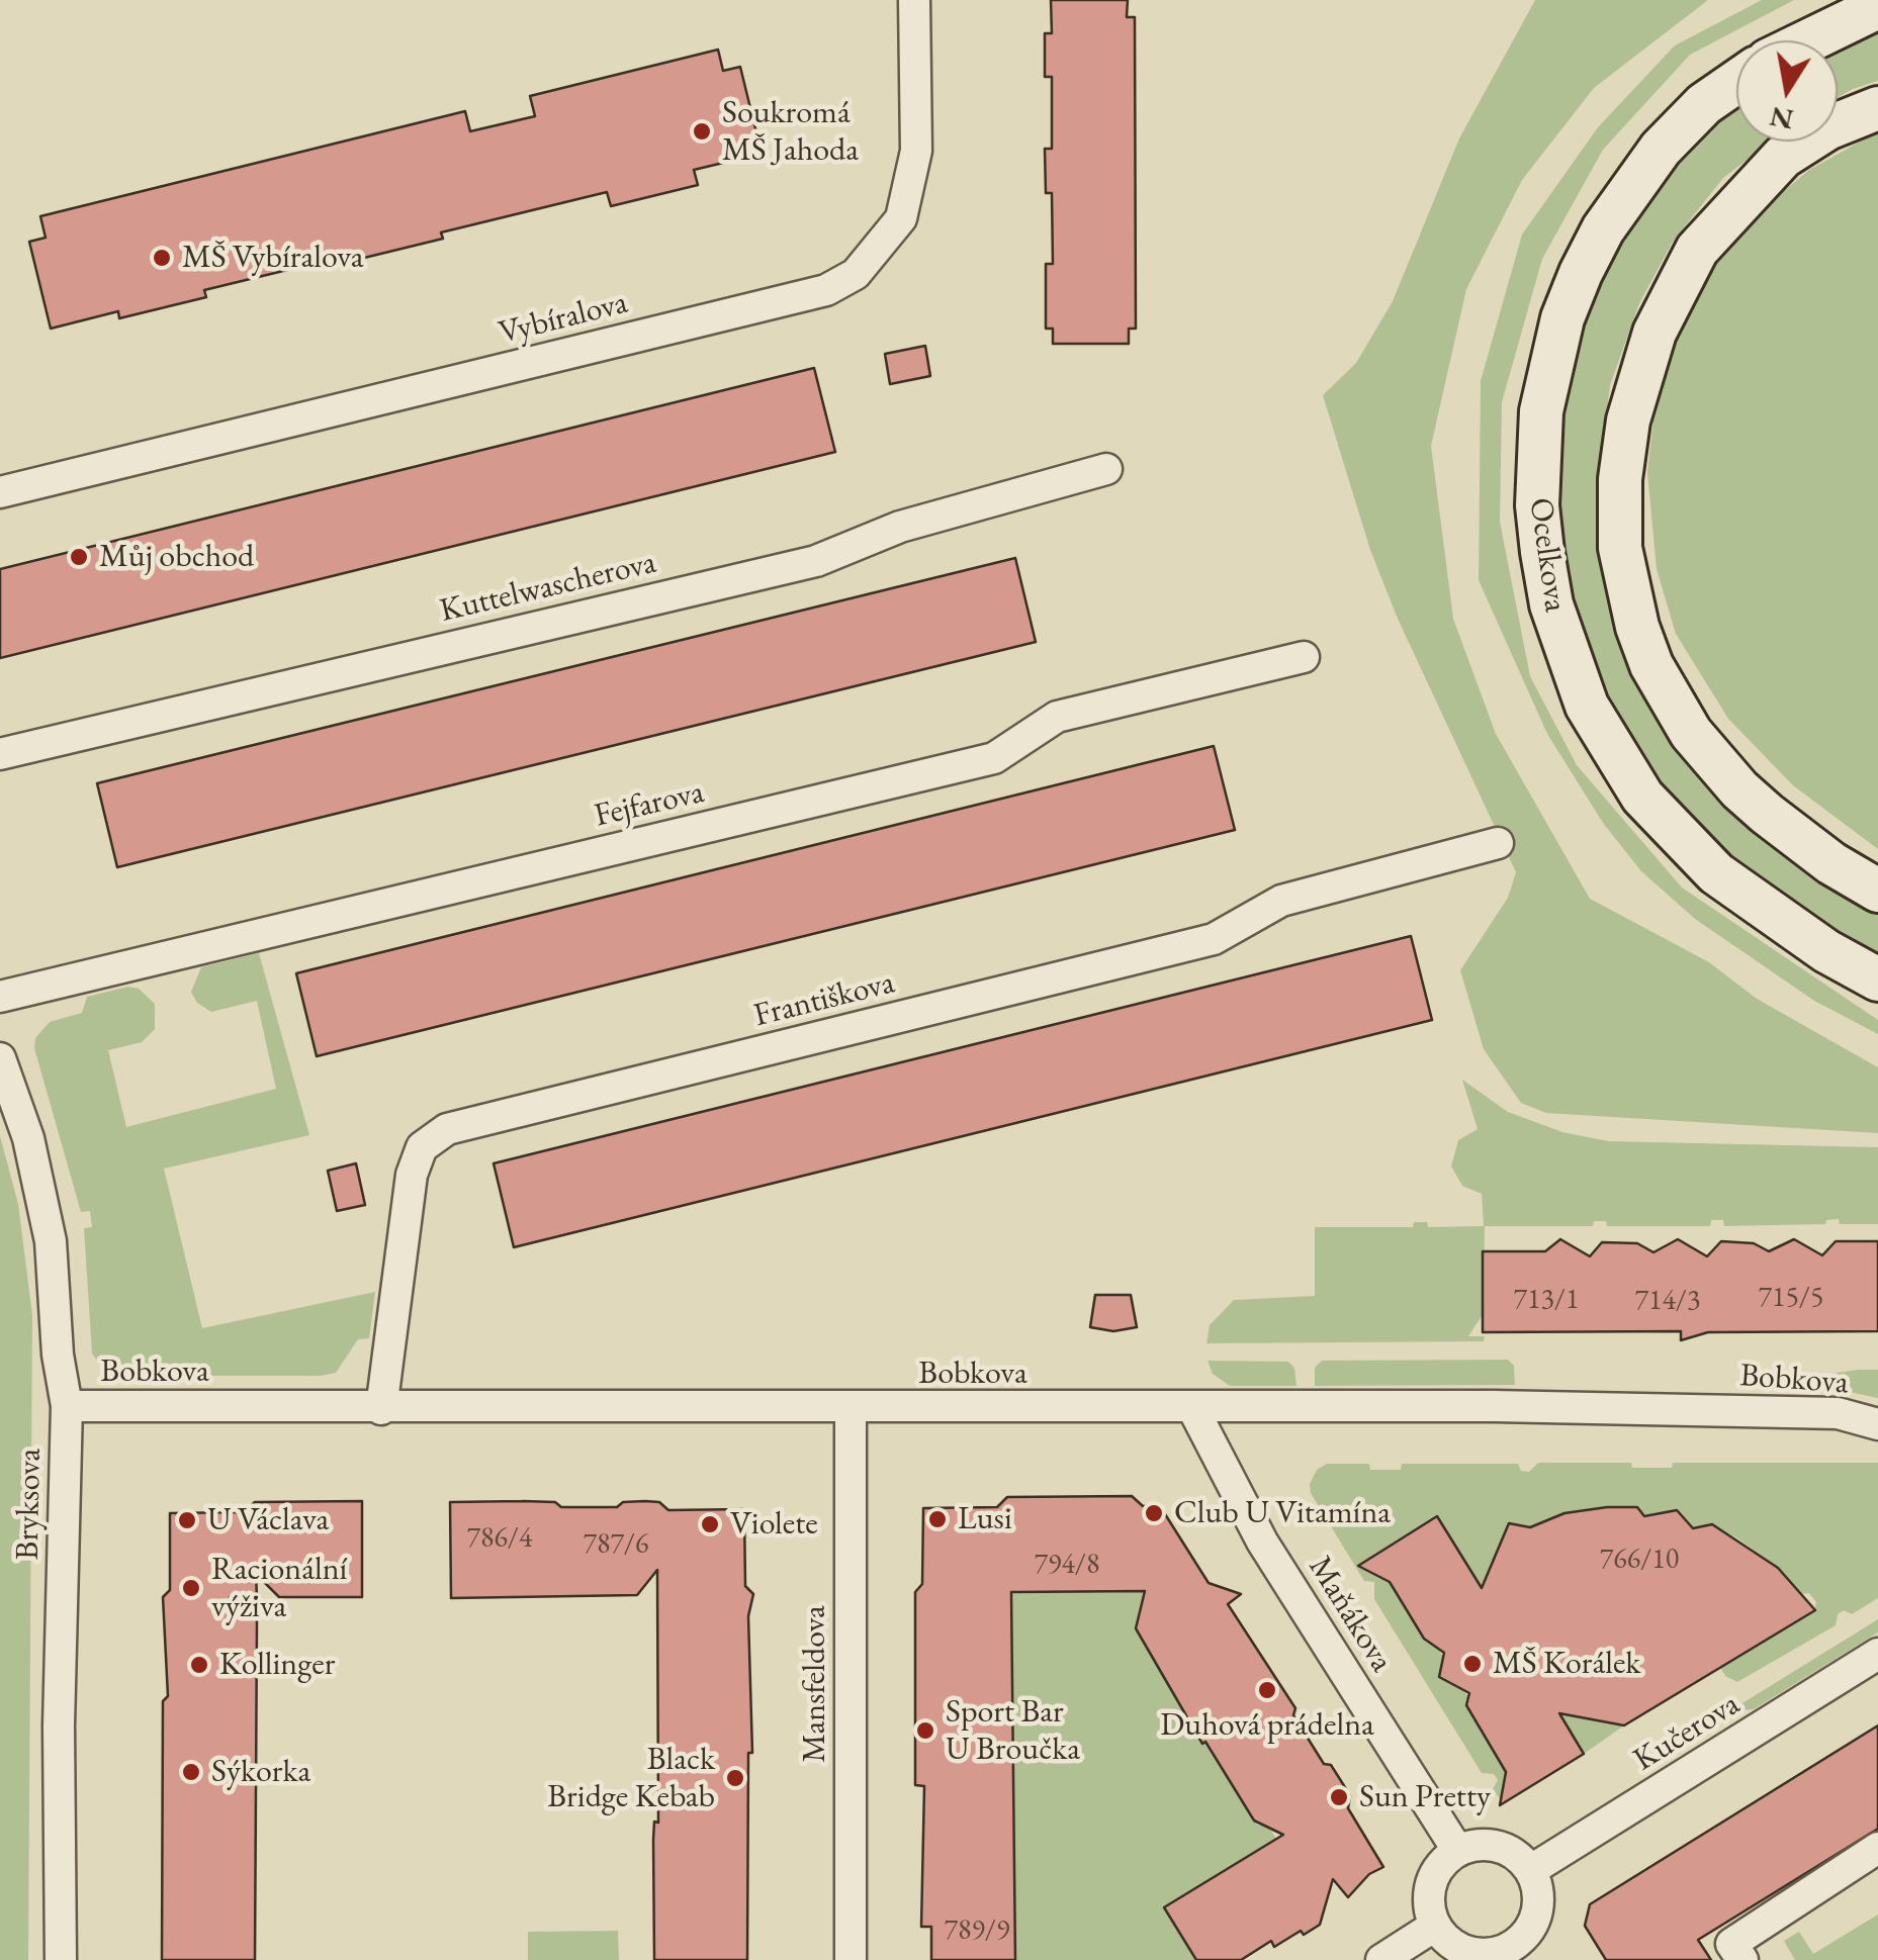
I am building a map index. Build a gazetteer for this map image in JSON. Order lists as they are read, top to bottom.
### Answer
{
  "streets": {
    "street": [
      "Vybíralova",
      "Ocelkova",
      "Kuttelwascherova",
      "Fejfarova",
      "Františkova",
      "Bobkova",
      "Bryksova",
      "Maňákova",
      "Mansfeldova",
      "Kučerova"
    ]
  },
  "crossings": [
    ["Františkova", "Bobkova"],
    ["Bobkova", "Bryksova"],
    ["Bobkova", "Maňákova"],
    ["Bobkova", "Mansfeldova"],
    ["Maňákova", "Kučerova"]
  ],
  "places": [
    "Soukromá MŠ Jahoda",
    "MŠ Vybíralova",
    "Můj obchod",
    "Club U Vitamína",
    "Lusi",
    "U Václava",
    "Violete",
    "Racionální výživa",
    "MŠ Korálek",
    "Kollinger",
    "Duhová prádelna",
    "Sport Bar U Broučka",
    "Sýkorka",
    "Black Bridge Kebab",
    "Sun Pretty"
  ],
  "house_numbers": [
    "715/5",
    "713/1",
    "714/3",
    "786/4",
    "787/6",
    "766/10",
    "794/8",
    "789/9"
  ],
  "north": "bottom"
}
